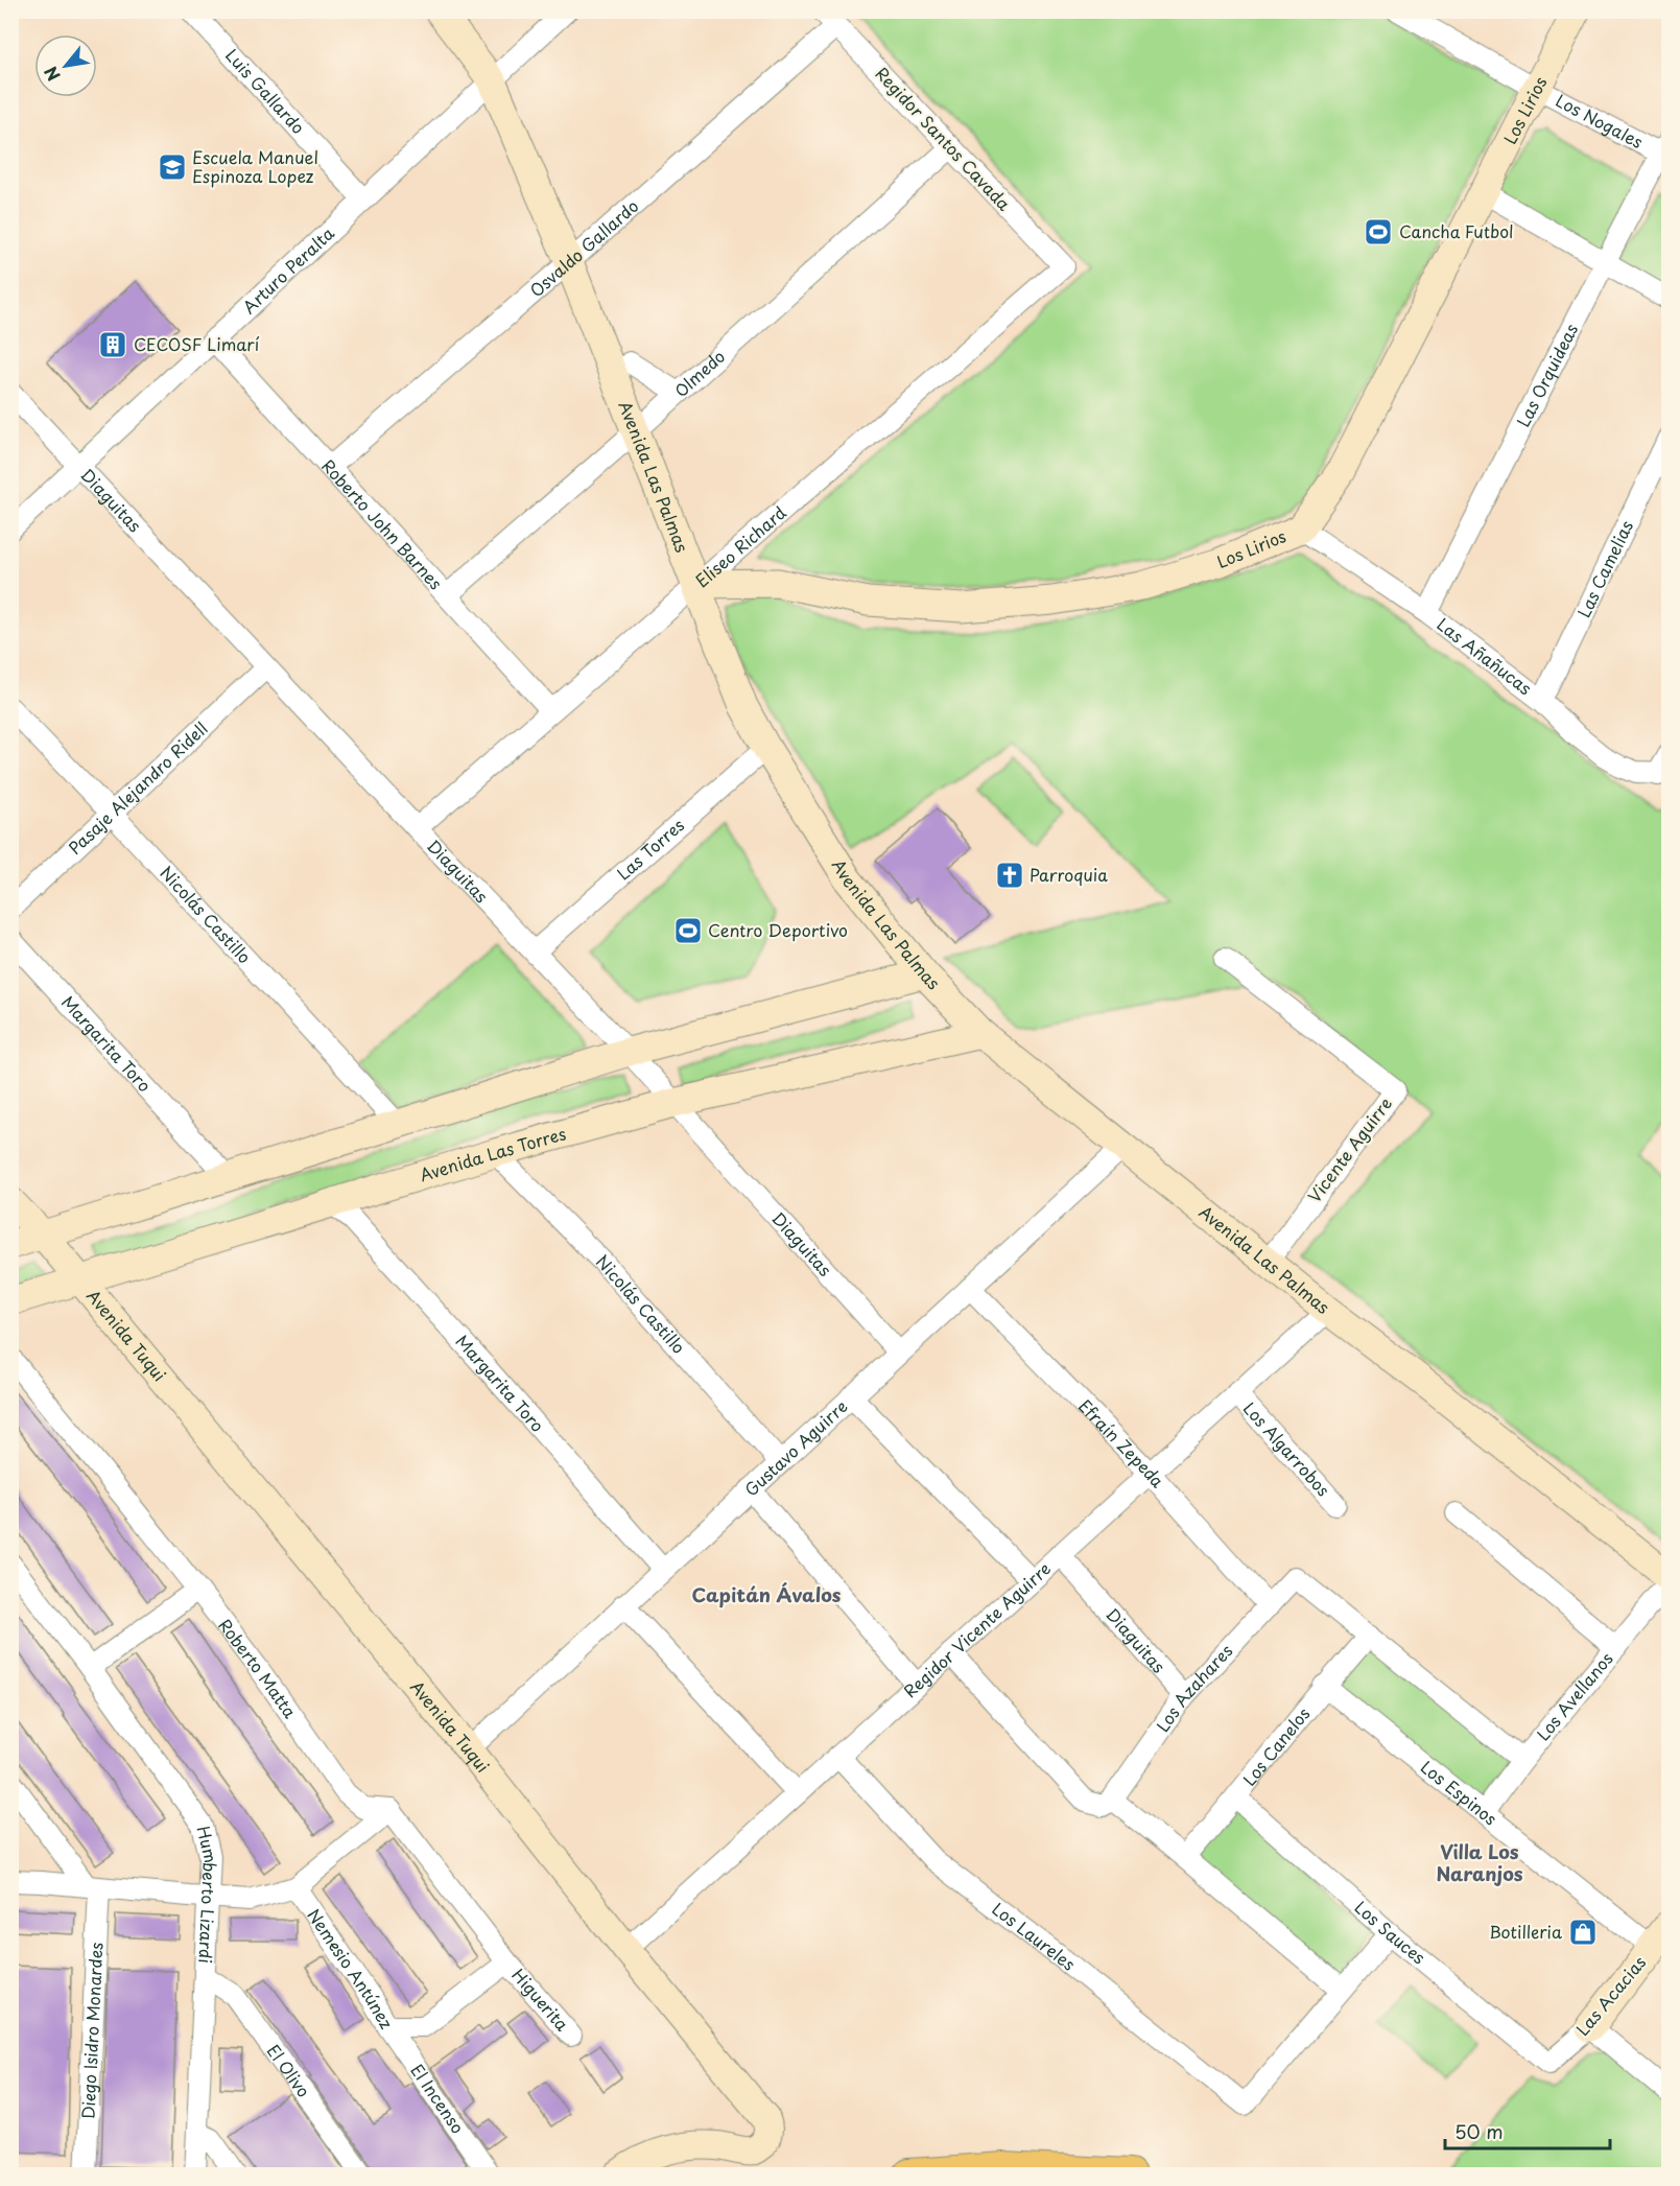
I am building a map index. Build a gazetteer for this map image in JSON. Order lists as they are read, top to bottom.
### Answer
{
  "streets": {
    "street": [
      "Luis Gallardo",
      "Los Lirios",
      "Los Nogales",
      "Regidor Santos Cavada",
      "Osvaldo Gallardo",
      "Arturo Peralta",
      "Olmedo",
      "Las Orquideas",
      "Avenida Las Palmas",
      "Diaguitas",
      "Roberto John Barnes",
      "Eliseo Richard",
      "Las Camelias",
      "Las Añañucas",
      "Pasaje Alejandro Ridell",
      "Las Torres",
      "Nicolás Castillo",
      "Margarita Toro",
      "Vicente Aguirre",
      "Avenida Las Torres",
      "Avenida Tuqui",
      "Efraín Zepeda",
      "Gustavo Aguirre",
      "Los Algarrobos",
      "Regidor Vicente Aguirre",
      "Roberto Matta",
      "Los Azahares",
      "Los Avellanos",
      "Los Canelos",
      "Los Espinos",
      "Humberto Lizardi",
      "Los Sauces",
      "Los Laureles",
      "Nemesio Antúnez",
      "Las Acacias",
      "Higuerita",
      "Diego Isidro Monardes",
      "El Olivo",
      "El Incenso"
    ]
  },
  "crossings": [
    ["Luis Gallardo", "Arturo Peralta"],
    ["Los Lirios", "Los Nogales"],
    ["Los Lirios", "Avenida Las Palmas"],
    ["Los Lirios", "Eliseo Richard"],
    ["Los Lirios", "Las Añañucas"],
    ["Los Nogales", "Las Orquideas"],
    ["Regidor Santos Cavada", "Osvaldo Gallardo"],
    ["Regidor Santos Cavada", "Olmedo"],
    ["Regidor Santos Cavada", "Eliseo Richard"],
    ["Osvaldo Gallardo", "Avenida Las Palmas"],
    ["Osvaldo Gallardo", "Roberto John Barnes"],
    ["Arturo Peralta", "Avenida Las Palmas"],
    ["Arturo Peralta", "Diaguitas"],
    ["Arturo Peralta", "Roberto John Barnes"],
    ["Olmedo", "Avenida Las Palmas"],
    ["Olmedo", "Roberto John Barnes"],
    ["Las Orquideas", "Las Añañucas"],
    ["Avenida Las Palmas", "Eliseo Richard"],
    ["Avenida Las Palmas", "Las Torres"],
    ["Avenida Las Palmas", "Vicente Aguirre"],
    ["Avenida Las Palmas", "Avenida Las Torres"],
    ["Avenida Las Palmas", "Gustavo Aguirre"],
    ["Avenida Las Palmas", "Regidor Vicente Aguirre"],
    ["Diaguitas", "Eliseo Richard"],
    ["Diaguitas", "Pasaje Alejandro Ridell"],
    ["Diaguitas", "Las Torres"],
    ["Diaguitas", "Avenida Las Torres"],
    ["Diaguitas", "Gustavo Aguirre"],
    ["Diaguitas", "Regidor Vicente Aguirre"],
    ["Diaguitas", "Los Azahares"],
    ["Roberto John Barnes", "Eliseo Richard"],
    ["Las Camelias", "Las Añañucas"],
    ["Pasaje Alejandro Ridell", "Nicolás Castillo"],
    ["Nicolás Castillo", "Avenida Las Torres"],
    ["Nicolás Castillo", "Gustavo Aguirre"],
    ["Margarita Toro", "Avenida Las Torres"],
    ["Margarita Toro", "Gustavo Aguirre"],
    ["Avenida Las Torres", "Avenida Tuqui"],
    ["Avenida Tuqui", "Gustavo Aguirre"],
    ["Avenida Tuqui", "Regidor Vicente Aguirre"],
    ["Efraín Zepeda", "Gustavo Aguirre"],
    ["Efraín Zepeda", "Regidor Vicente Aguirre"],
    ["Efraín Zepeda", "Los Azahares"],
    ["Los Algarrobos", "Regidor Vicente Aguirre"],
    ["Regidor Vicente Aguirre", "Los Laureles"],
    ["Los Azahares", "Los Canelos"],
    ["Los Avellanos", "Los Espinos"],
    ["Los Canelos", "Los Espinos"],
    ["Los Canelos", "Los Sauces"],
    ["Los Espinos", "Las Acacias"],
    ["Humberto Lizardi", "El Olivo"],
    ["Los Sauces", "Las Acacias"],
    ["Nemesio Antúnez", "Higuerita"],
    ["Nemesio Antúnez", "El Incenso"]
  ],
  "districts": ["Capitán Ávalos", "Villa Los Naranjos"],
  "places": {
    "school or university": ["Escuela Manuel Espinoza Lopez"],
    "sports": ["Cancha Futbol", "Centro Deportivo"],
    "building": ["CECOSF Limarí"],
    "church": ["Parroquia"],
    "shop": ["Botilleria"]
  },
  "scale_bar": "50 m",
  "north": "bottom left"
}
